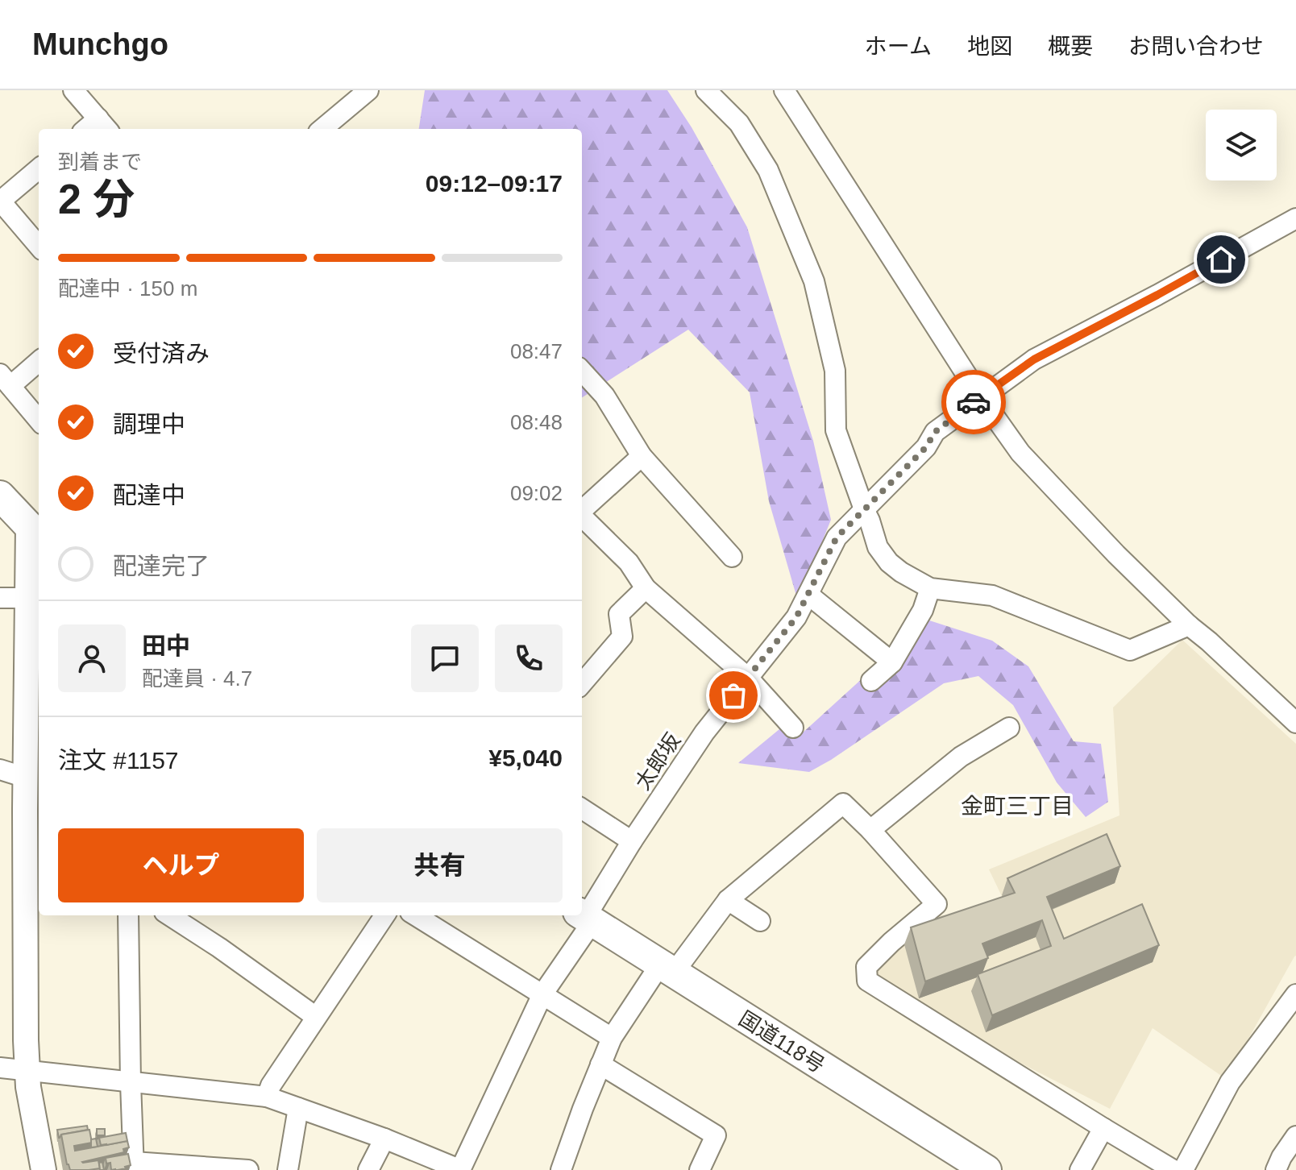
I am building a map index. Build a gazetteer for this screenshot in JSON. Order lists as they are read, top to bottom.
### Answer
{
  "streets": {
    "highway": ["国道118号"],
    "street": ["太郎坂"]
  },
  "crossings": [
    ["太郎坂", "国道118号"]
  ],
  "districts": ["金町三丁目"],
  "page": {
    "header": "Munchgo",
    "nav": [
      "ホーム",
      "地図",
      "概要",
      "お問い合わせ"
    ],
    "heading": ["2 分", "到着まで", "09:12–09:17"],
    "panel": [
      "田中",
      "配達員 · 4.7",
      "注文 #1157",
      "¥5,040"
    ],
    "bar": "配達中 · 150 m",
    "list": [
      ["受付済み", "08:47"],
      ["調理中", "08:48"],
      ["配達中", "09:02"],
      "配達完了"
    ],
    "buttons": ["ヘルプ", "共有"]
  }
}
